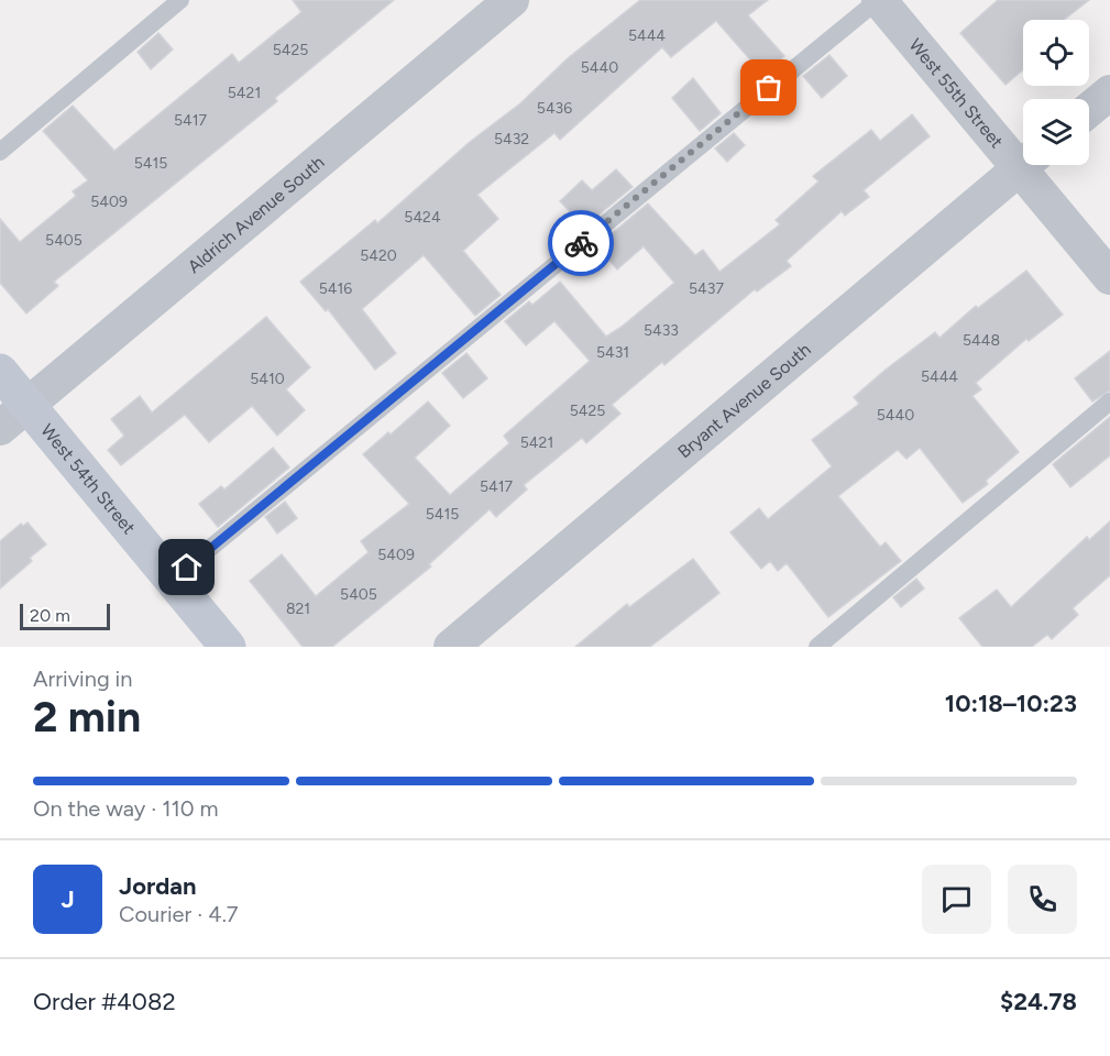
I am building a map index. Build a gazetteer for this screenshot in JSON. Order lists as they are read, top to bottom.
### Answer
{
  "streets": {
    "street": [
      "West 55th Street",
      "Aldrich Avenue South",
      "Bryant Avenue South",
      "West 54th Street"
    ]
  },
  "crossings": [
    ["Aldrich Avenue South", "West 54th Street"]
  ],
  "house_numbers": [
    "5444",
    "5425",
    "5440",
    "5421",
    "5436",
    "5417",
    "5432",
    "5415",
    "5409",
    "5424",
    "5405",
    "5420",
    "5416",
    "5437",
    "5433",
    "5448",
    "5431",
    "5444",
    "5410",
    "5425",
    "5440",
    "5421",
    "5417",
    "5415",
    "5409",
    "5405",
    "821"
  ],
  "scale_bar": "20 m",
  "page": {
    "scale": "20 m",
    "heading": ["2 min", "Arriving in", "10:18–10:23"],
    "panel": [
      "Jordan",
      "Courier · 4.7",
      "Order #4082",
      "$24.78"
    ],
    "bar": "On the way · 110 m",
    "round": "J"
  }
}
